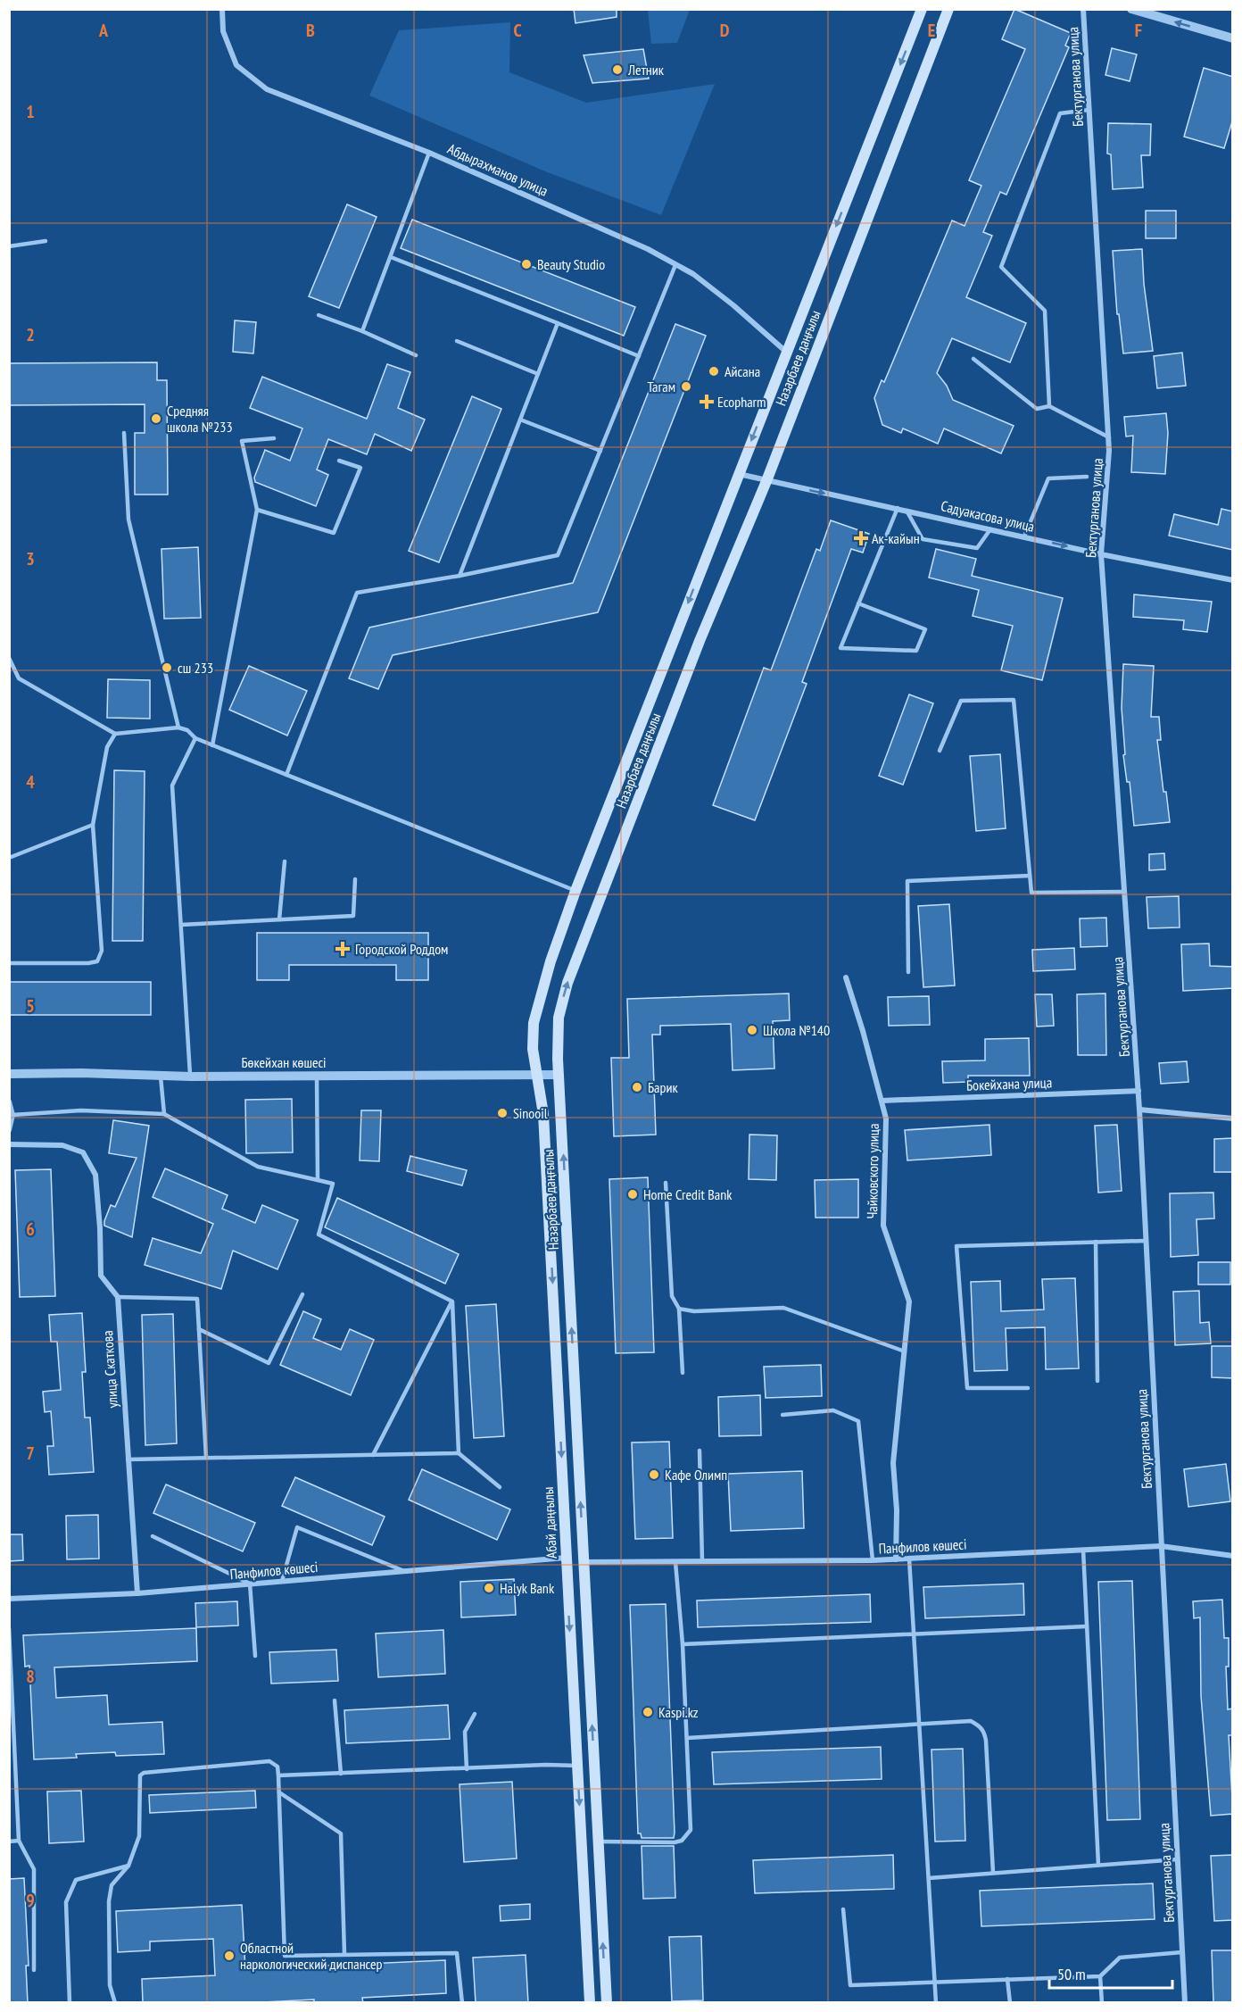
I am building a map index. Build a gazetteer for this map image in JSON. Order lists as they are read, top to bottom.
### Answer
{
  "streets": {
    "main road": ["Назарбаев даңғылы", "Абай даңғылы"],
    "street": [
      "Бектурганова улица",
      "Абдырахманов улица",
      "Садуакасова улица",
      "Бөкейхан көшесі",
      "Бокейхана улица",
      "Чайковского улица",
      "улица Скаткова",
      "Панфилов көшесі"
    ]
  },
  "crossings": [
    ["Бектурганова улица", "Садуакасова улица"],
    ["Бектурганова улица", "Бокейхана улица"],
    ["Бектурганова улица", "Панфилов көшесі"],
    ["Абдырахманов улица", "Назарбаев даңғылы"],
    ["Назарбаев даңғылы", "Садуакасова улица"],
    ["Назарбаев даңғылы", "Бөкейхан көшесі"],
    ["Назарбаев даңғылы", "Абай даңғылы"],
    ["Назарбаев даңғылы", "Панфилов көшесі"],
    ["Бөкейхан көшесі", "Абай даңғылы"],
    ["Бокейхана улица", "Чайковского улица"],
    ["Чайковского улица", "Панфилов көшесі"],
    ["улица Скаткова", "Панфилов көшесі"],
    ["Абай даңғылы", "Панфилов көшесі"]
  ],
  "one_way": ["Садуакасова улица"],
  "places": {
    "other": [
      "Летник",
      "Beauty Studio",
      "Айсана",
      "Тагам",
      "Средняя школа №233",
      "сш 233",
      "Школа №140",
      "Барик",
      "Sinooil",
      "Home Credit Bank",
      "Кафе Олимп",
      "Halyk Bank",
      "Kaspi.kz",
      "Областной наркологический диспансер"
    ],
    "health": ["Ecopharm", "Ак-кайын", "Городской Роддом"]
  },
  "scale_bar": "50 m",
  "grid": {
    "columns": [
      "A",
      "B",
      "C",
      "D",
      "E",
      "F"
    ],
    "rows": [
      "1",
      "2",
      "3",
      "4",
      "5",
      "6",
      "7",
      "8",
      "9"
    ]
  }
}
